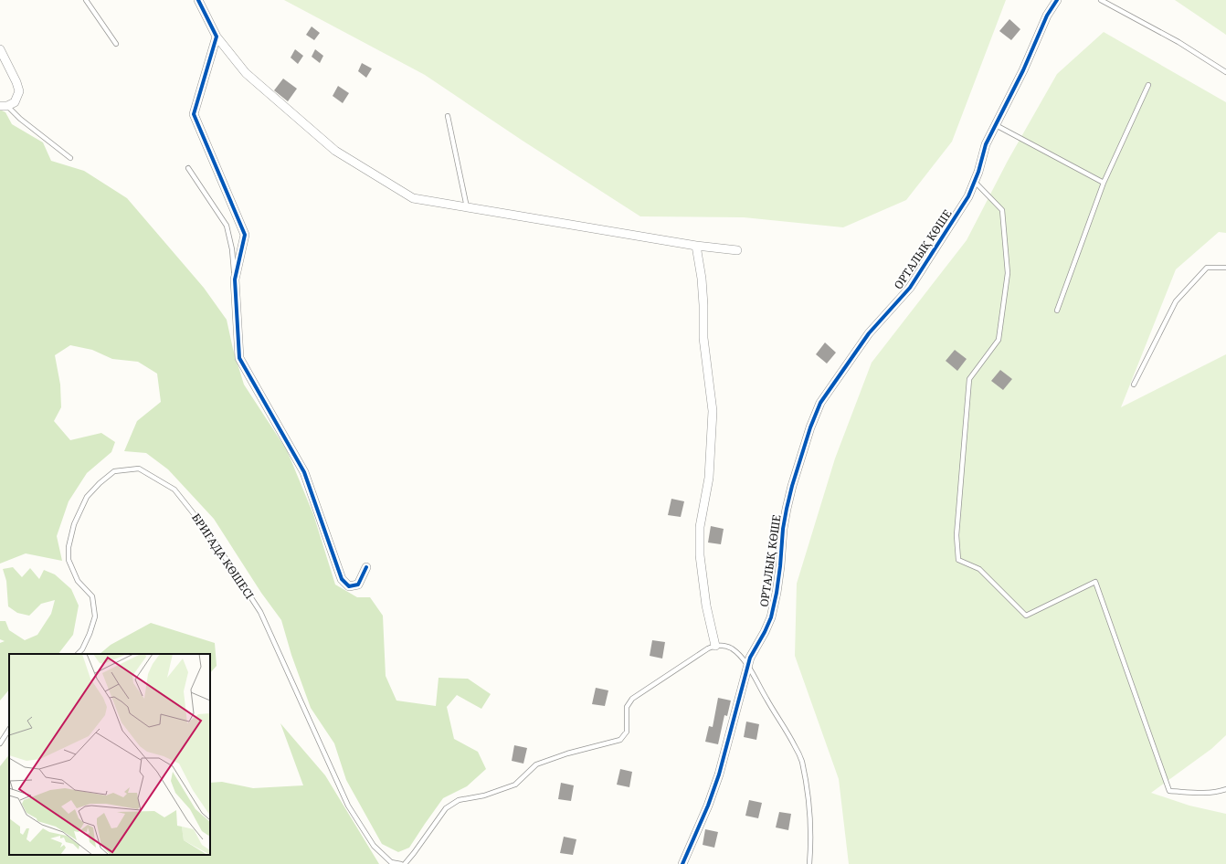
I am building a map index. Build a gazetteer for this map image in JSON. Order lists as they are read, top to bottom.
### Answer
{
  "streets": {
    "street": ["ОРТАЛЫҚ КӨШЕ"],
    "lane": ["БРИГАДА КӨШЕСІ"]
  }
}
